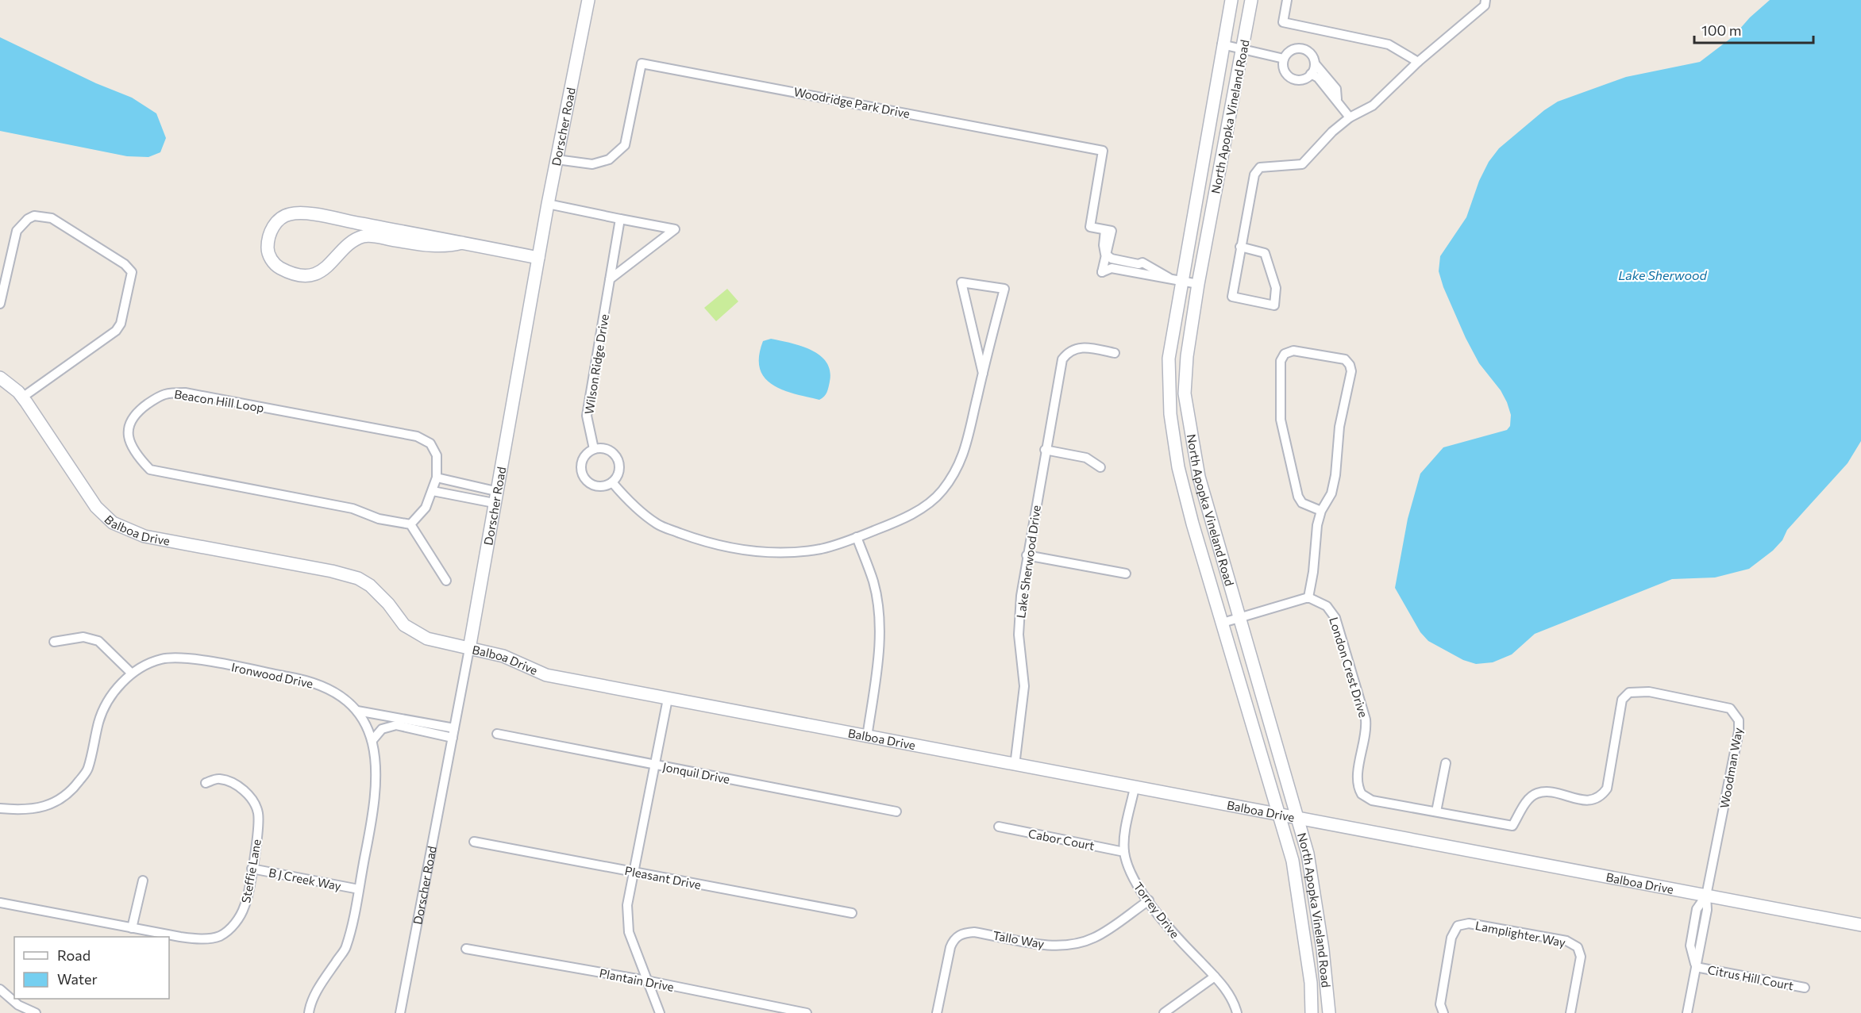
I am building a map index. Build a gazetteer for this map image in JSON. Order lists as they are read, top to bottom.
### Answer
{
  "streets": {
    "street": [
      "Woodridge Park Drive",
      "North Apopka Vineland Road",
      "Dorscher Road",
      "Wilson Ridge Drive",
      "Beacon Hill Loop",
      "Balboa Drive",
      "Lake Sherwood Drive",
      "London Crest Drive",
      "Ironwood Drive",
      "Woodman Way",
      "Jonquil Drive",
      "Cabor Court",
      "Steffie Lane",
      "Pleasant Drive",
      "B J Creek Way",
      "Torrey Drive",
      "Lamplighter Way",
      "Tallo Way",
      "Citrus Hill Court",
      "Plantain Drive"
    ]
  },
  "crossings": [
    ["Woodridge Park Drive", "North Apopka Vineland Road"],
    ["Woodridge Park Drive", "Dorscher Road"],
    ["North Apopka Vineland Road", "Balboa Drive"],
    ["Dorscher Road", "Balboa Drive"],
    ["Balboa Drive", "Lake Sherwood Drive"],
    ["Balboa Drive", "Woodman Way"],
    ["Balboa Drive", "Torrey Drive"],
    ["London Crest Drive", "Woodman Way"],
    ["Ironwood Drive", "B J Creek Way"],
    ["Woodman Way", "Citrus Hill Court"],
    ["Cabor Court", "Torrey Drive"],
    ["Steffie Lane", "B J Creek Way"],
    ["Torrey Drive", "Tallo Way"]
  ],
  "water": ["Lake Sherwood"],
  "legend": ["Road", "Water"],
  "scale_bar": "100 m"
}
